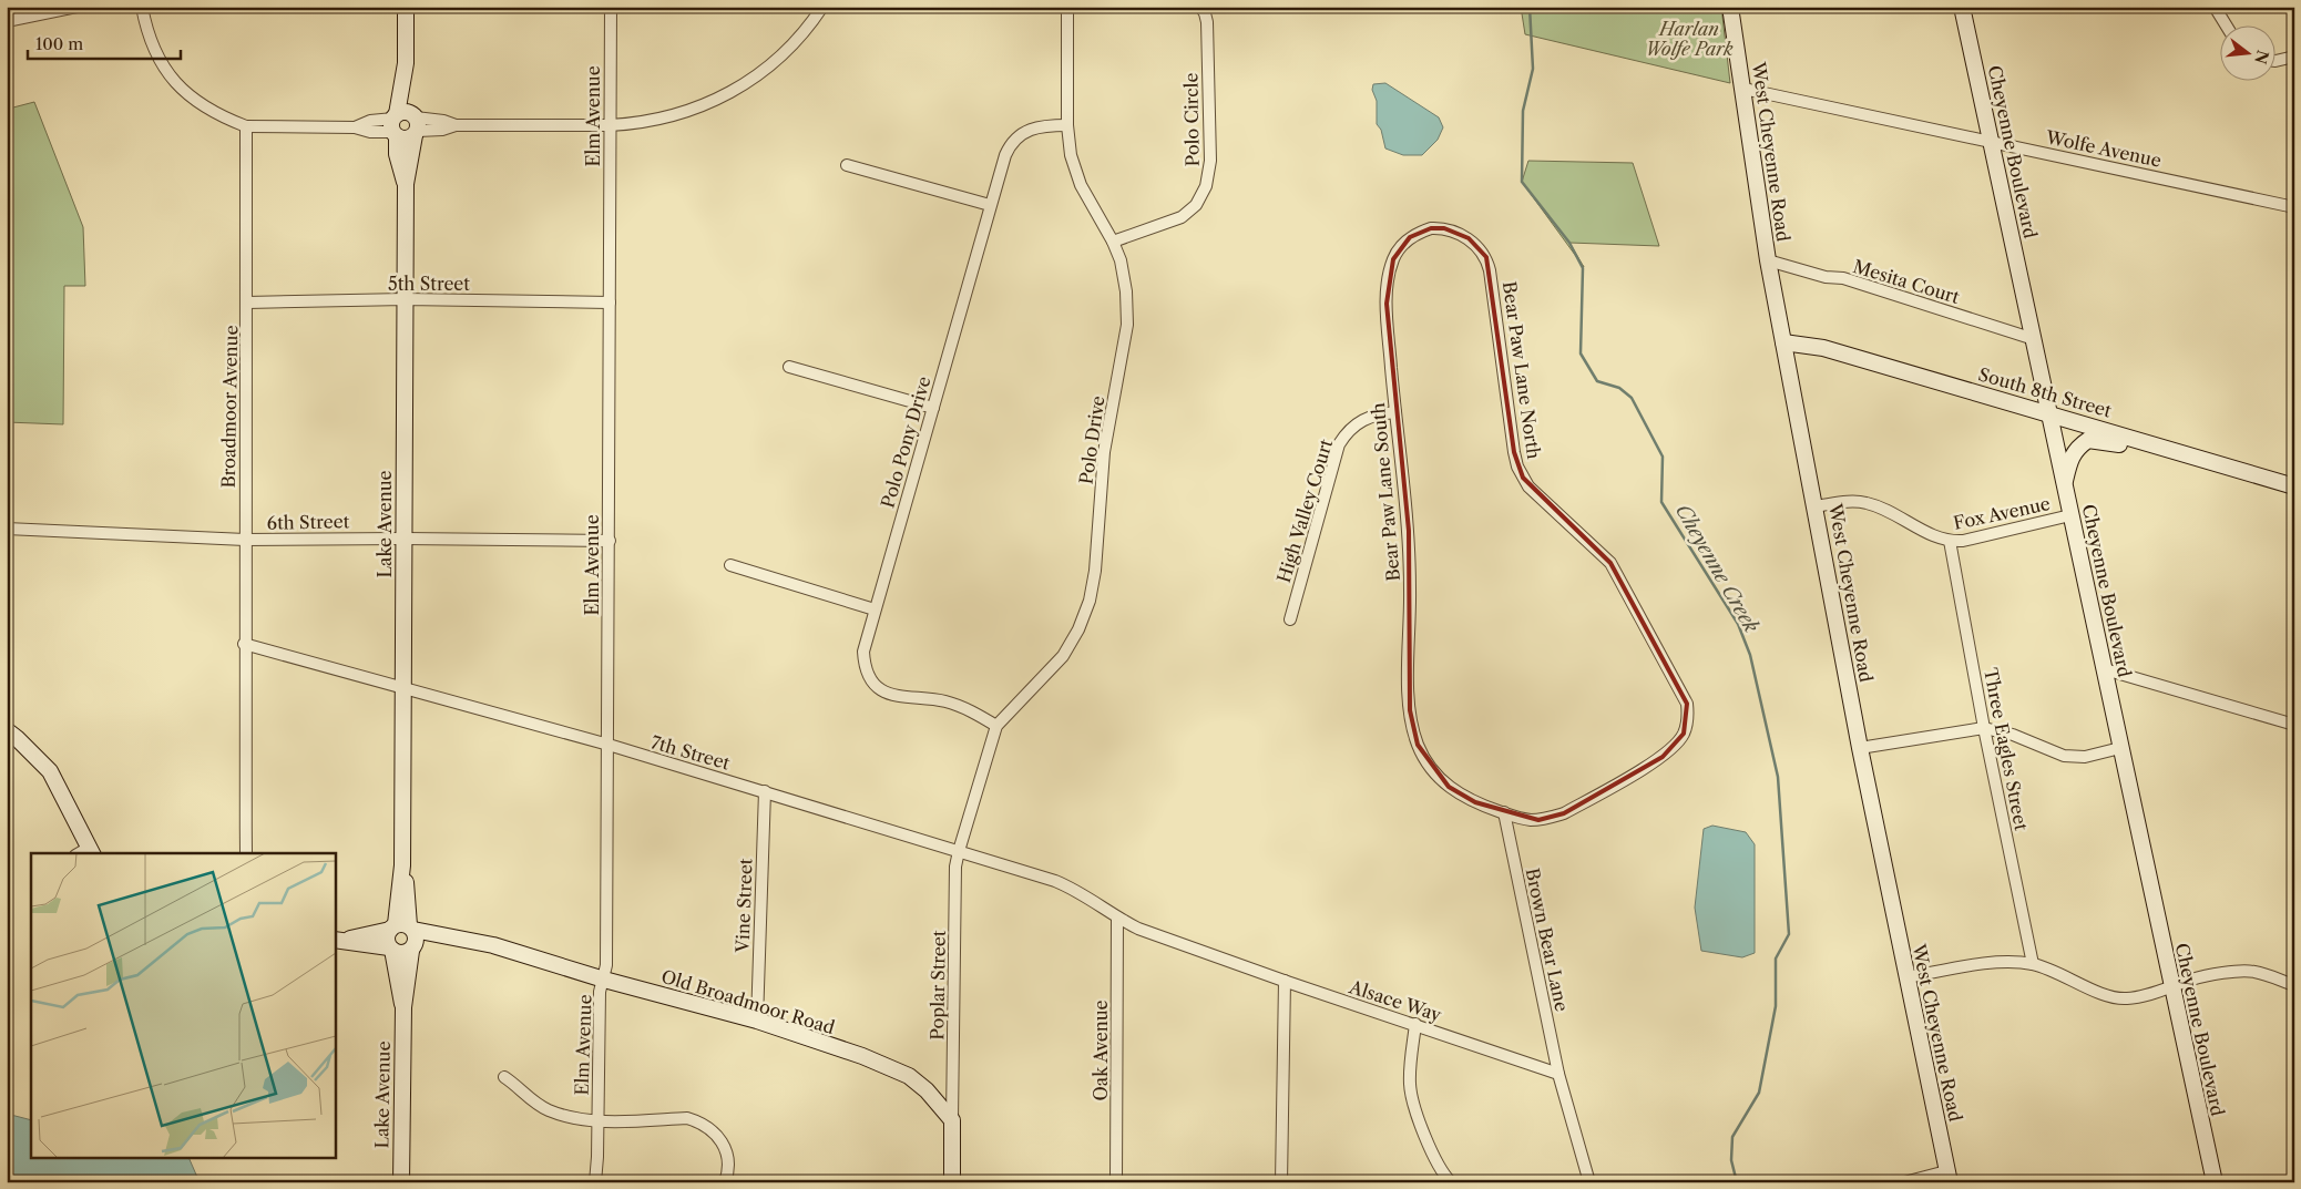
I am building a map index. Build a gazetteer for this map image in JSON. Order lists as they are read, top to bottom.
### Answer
{
  "streets": {
    "main road": [
      "West Cheyenne Road",
      "Cheyenne Boulevard",
      "South 8th Street",
      "Lake Avenue",
      "Old Broadmoor Road"
    ],
    "street": [
      "Elm Avenue",
      "Polo Circle",
      "Wolfe Avenue",
      "Mesita Court",
      "5th Street",
      "Bear Paw Lane North",
      "Broadmoor Avenue",
      "Polo Drive",
      "Polo Pony Drive",
      "Bear Paw Lane South",
      "High Valley Court",
      "Fox Avenue",
      "6th Street",
      "Three Eagles Street",
      "7th Street",
      "Vine Street",
      "Brown Bear Lane",
      "Poplar Street",
      "Alsace Way",
      "Oak Avenue"
    ]
  },
  "crossings": [
    ["Elm Avenue", "5th Street"],
    ["Elm Avenue", "6th Street"],
    ["Elm Avenue", "7th Street"],
    ["Elm Avenue", "Old Broadmoor Road"],
    ["Polo Circle", "Polo Drive"],
    ["Wolfe Avenue", "West Cheyenne Road"],
    ["Wolfe Avenue", "Cheyenne Boulevard"],
    ["West Cheyenne Road", "Mesita Court"],
    ["West Cheyenne Road", "South 8th Street"],
    ["West Cheyenne Road", "Fox Avenue"],
    ["Cheyenne Boulevard", "Mesita Court"],
    ["Cheyenne Boulevard", "South 8th Street"],
    ["Cheyenne Boulevard", "Fox Avenue"],
    ["5th Street", "Broadmoor Avenue"],
    ["5th Street", "Lake Avenue"],
    ["Bear Paw Lane North", "Bear Paw Lane South"],
    ["Bear Paw Lane North", "Brown Bear Lane"],
    ["Broadmoor Avenue", "6th Street"],
    ["Broadmoor Avenue", "7th Street"],
    ["Polo Drive", "Polo Pony Drive"],
    ["Polo Drive", "7th Street"],
    ["Polo Drive", "Poplar Street"],
    ["Bear Paw Lane South", "High Valley Court"],
    ["Bear Paw Lane South", "Brown Bear Lane"],
    ["Fox Avenue", "Three Eagles Street"],
    ["6th Street", "Lake Avenue"],
    ["Lake Avenue", "7th Street"],
    ["Lake Avenue", "Old Broadmoor Road"],
    ["7th Street", "Vine Street"],
    ["7th Street", "Poplar Street"],
    ["7th Street", "Alsace Way"],
    ["7th Street", "Oak Avenue"],
    ["Vine Street", "Old Broadmoor Road"],
    ["Brown Bear Lane", "Alsace Way"],
    ["Poplar Street", "Old Broadmoor Road"],
    ["Alsace Way", "Oak Avenue"]
  ],
  "water": ["Cheyenne Creek"],
  "parks": ["Harlan Wolfe Park"],
  "scale_bar": "100 m",
  "north": "right"
}
